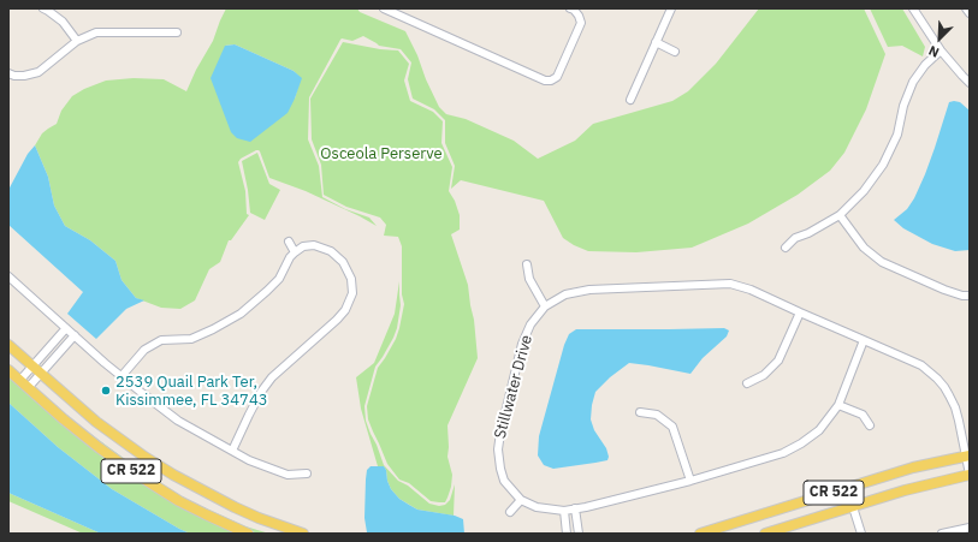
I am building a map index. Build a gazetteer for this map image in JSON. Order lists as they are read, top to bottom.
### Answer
{
  "streets": {
    "main road": ["CR 522"],
    "street": ["Stillwater Drive"]
  },
  "crossings": [
    ["Stillwater Drive", "CR 522"]
  ],
  "parks": ["Osceola Perserve"],
  "places": ["2539 Quail Park Ter, Kissimmee, FL 34743"],
  "north": "bottom left"
}
